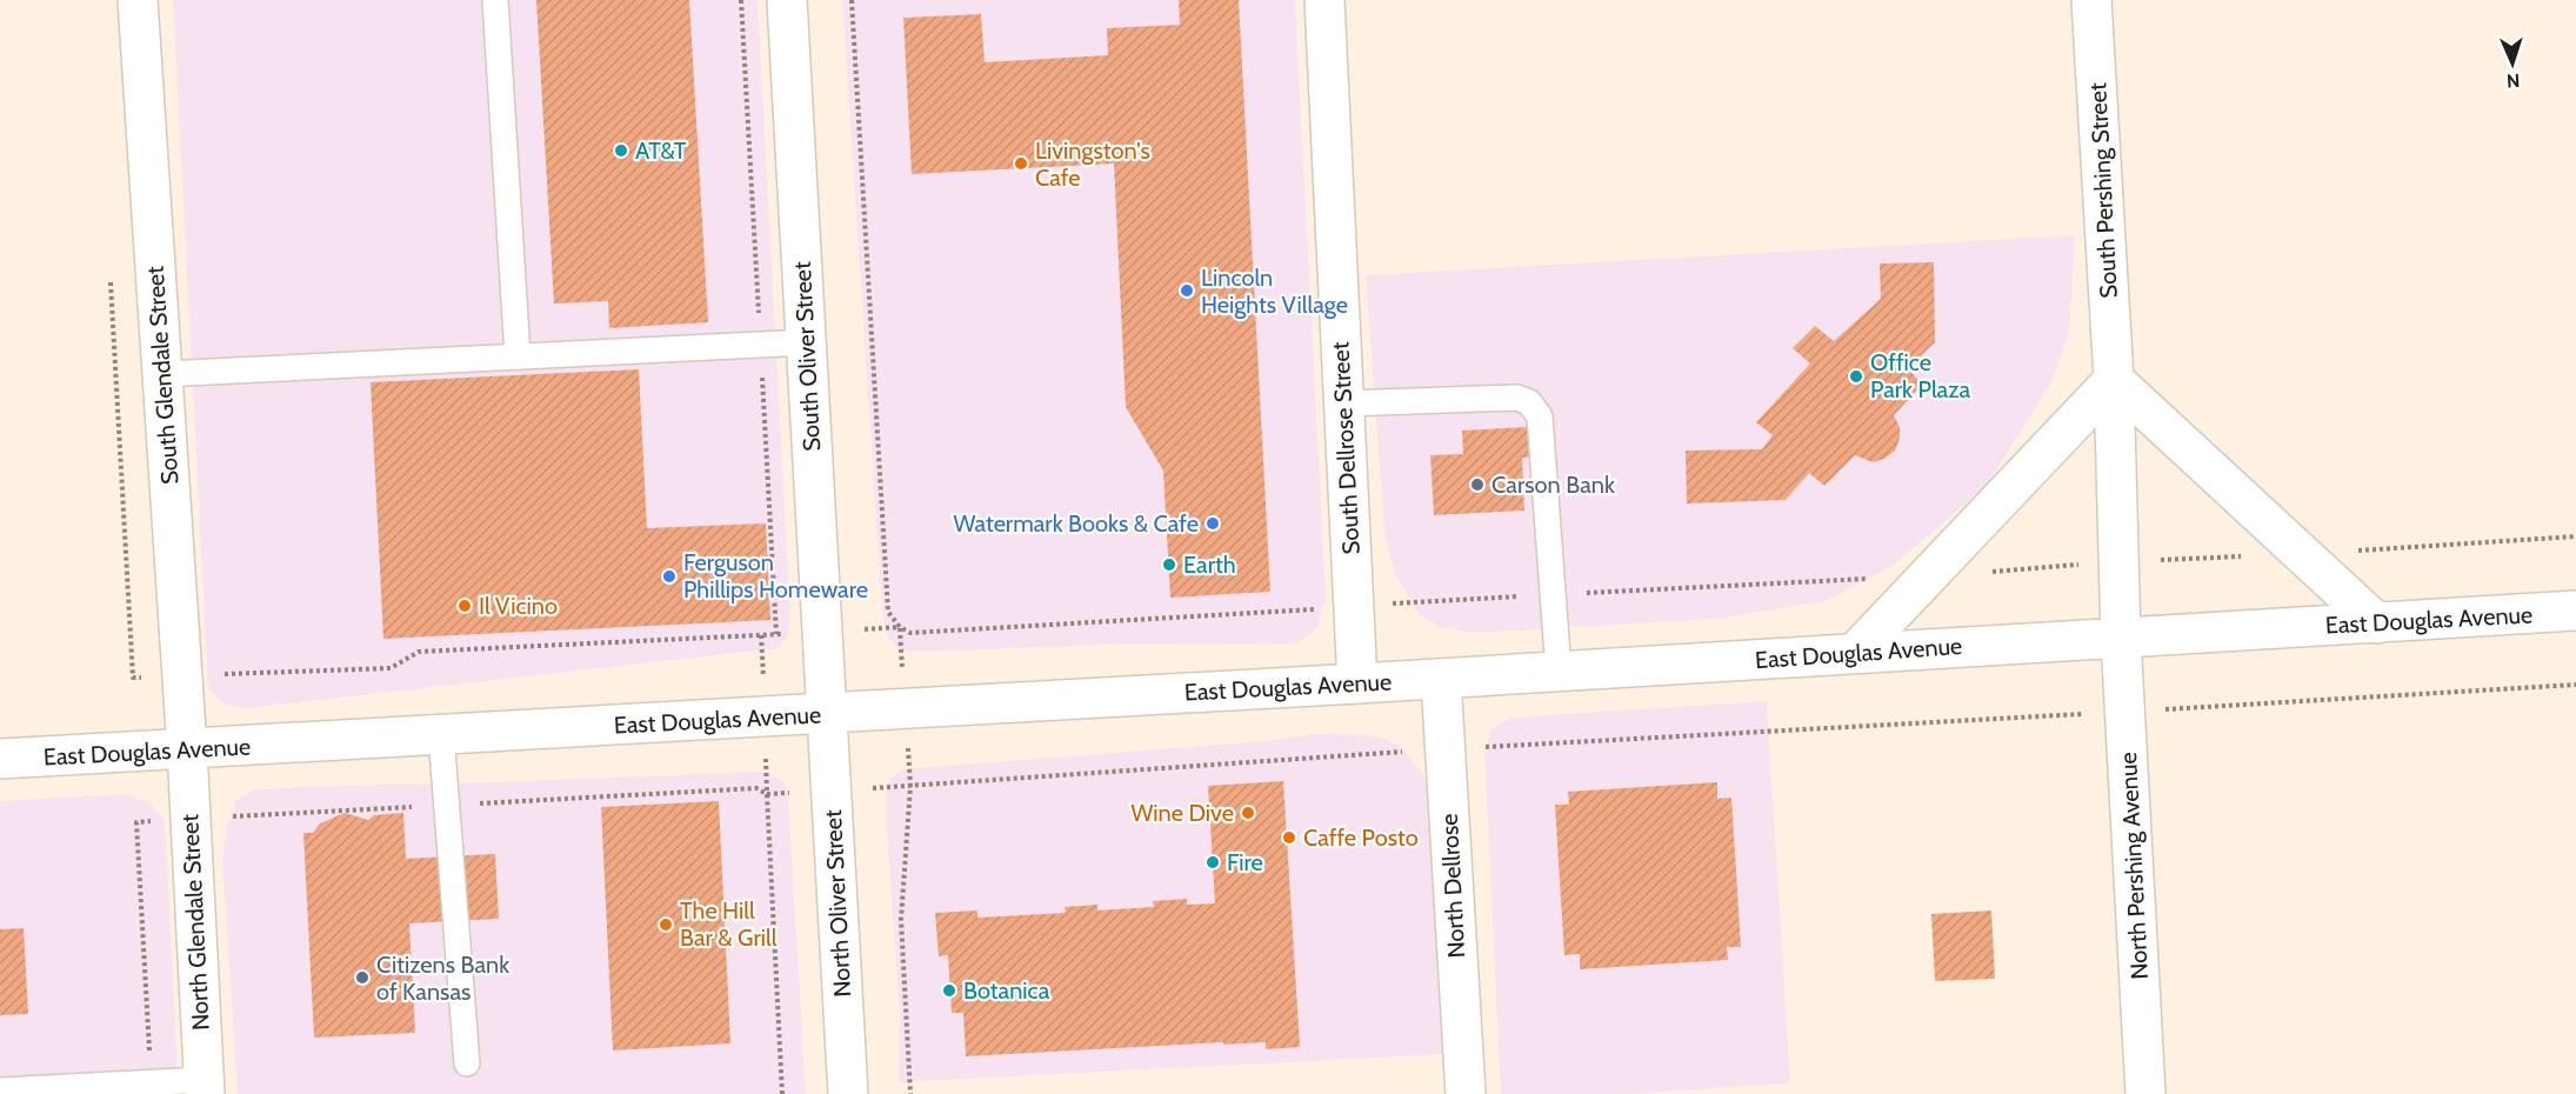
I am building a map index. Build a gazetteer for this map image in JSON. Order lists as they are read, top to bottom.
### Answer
{
  "streets": {
    "street": [
      "South Pershing Street",
      "South Oliver Street",
      "South Glendale Street",
      "South Dellrose Street",
      "East Douglas Avenue",
      "North Pershing Avenue",
      "North Dellrose",
      "North Oliver Street",
      "North Glendale Street"
    ]
  },
  "crossings": [
    ["South Pershing Street", "East Douglas Avenue"],
    ["South Pershing Street", "North Pershing Avenue"],
    ["South Oliver Street", "East Douglas Avenue"],
    ["South Oliver Street", "North Oliver Street"],
    ["South Glendale Street", "East Douglas Avenue"],
    ["South Glendale Street", "North Glendale Street"],
    ["South Dellrose Street", "East Douglas Avenue"],
    ["East Douglas Avenue", "North Pershing Avenue"],
    ["East Douglas Avenue", "North Dellrose"],
    ["East Douglas Avenue", "North Oliver Street"],
    ["East Douglas Avenue", "North Glendale Street"]
  ],
  "places": [
    "AT&T",
    "Livingston's Cafe",
    "Lincoln Heights Village",
    "Office Park Plaza",
    "Carson Bank",
    "Watermark Books & Cafe",
    "Earth",
    "Ferguson Phillips Homeware",
    "Il Vicino",
    "Wine Dive",
    "Caffe Posto",
    "Fire",
    "The Hill Bar & Grill",
    "Citizens Bank of Kansas",
    "Botanica"
  ],
  "north": "bottom"
}
